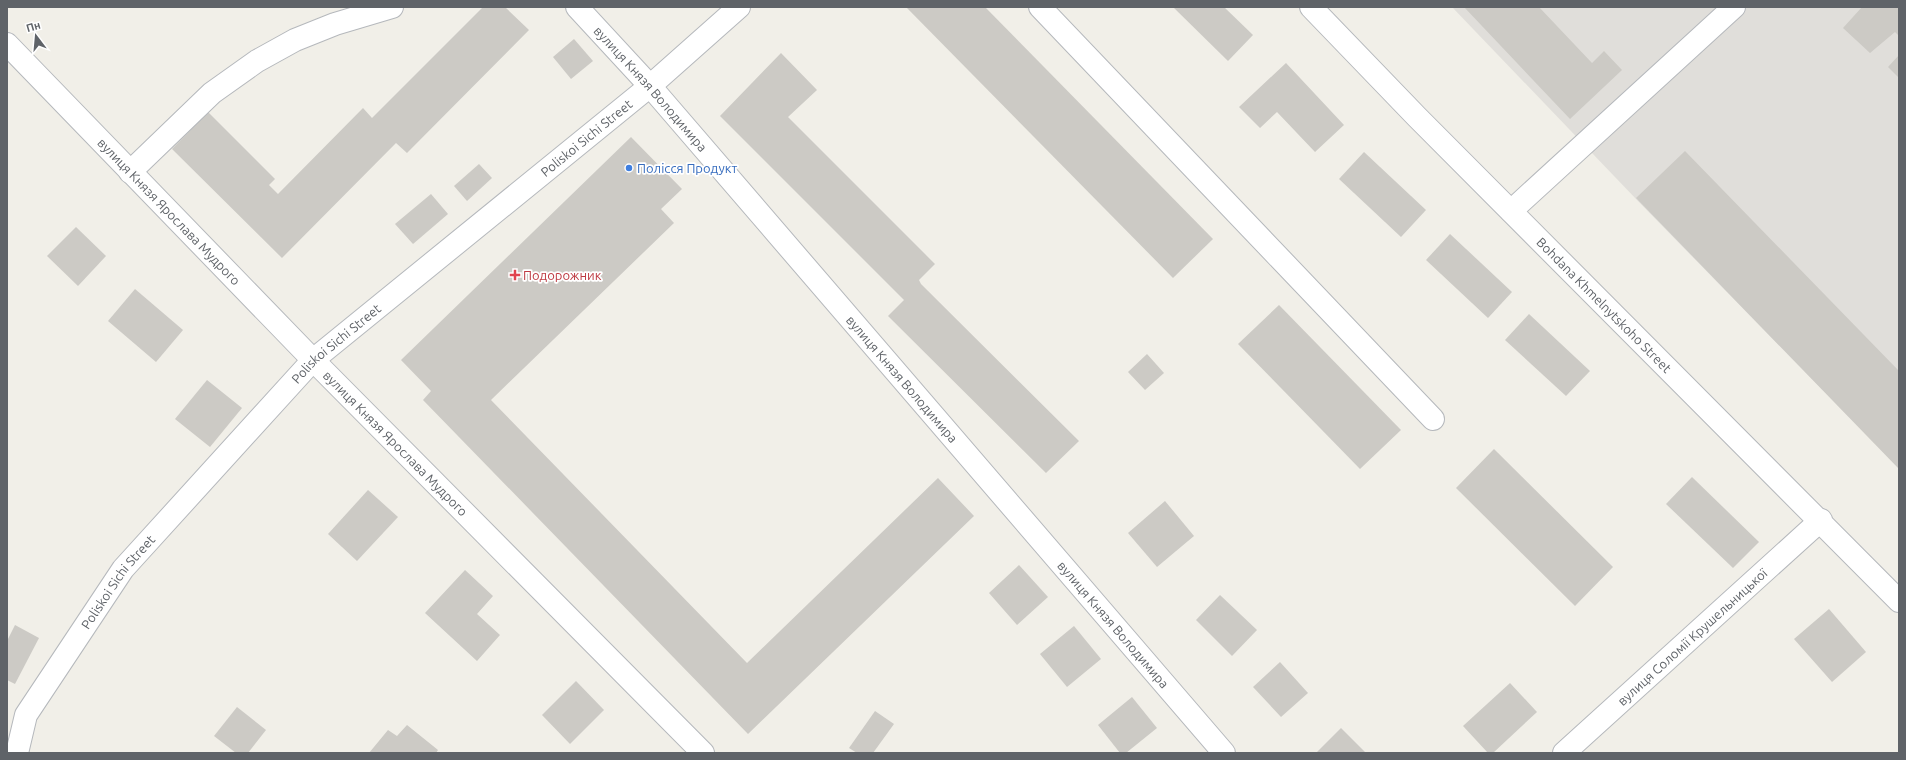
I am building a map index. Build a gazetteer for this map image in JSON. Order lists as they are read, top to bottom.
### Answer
{
  "streets": {
    "street": [
      "вулиця Князя Володимира",
      "Poliskoi Sichi Street",
      "вулиця Князя Ярослава Мудрого",
      "Bohdana Khmelnytskoho Street",
      "вулиця Соломії Крушельницької"
    ]
  },
  "crossings": [
    ["вулиця Князя Володимира", "Poliskoi Sichi Street"],
    ["Poliskoi Sichi Street", "вулиця Князя Ярослава Мудрого"],
    ["Bohdana Khmelnytskoho Street", "вулиця Соломії Крушельницької"]
  ],
  "places": {
    "other": ["Полісся Продукт"],
    "health": ["Подорожник"]
  },
  "north": "top"
}
